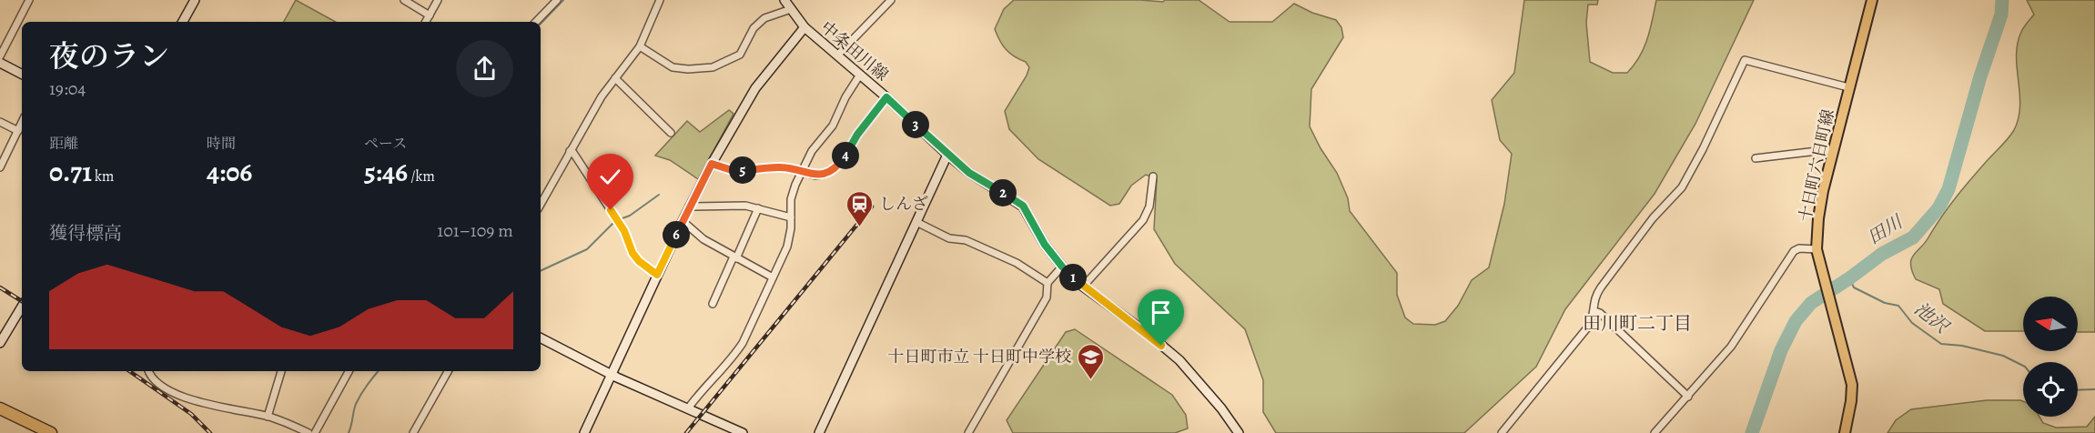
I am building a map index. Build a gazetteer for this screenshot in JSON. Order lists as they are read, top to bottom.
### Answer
{
  "streets": {
    "main road": ["十日町六日町線"],
    "street": ["中条田川線"]
  },
  "districts": ["田川町二丁目"],
  "water": ["田川", "池沢"],
  "places": {
    "station": ["しんざ"],
    "school or university": ["十日町市立 十日町中学校"]
  },
  "north": "left",
  "page": {
    "heading": ["夜のラン", "19:04"],
    "pins": [
      "3",
      "4",
      "5",
      "2",
      "6",
      "1"
    ],
    "stats": [
      ["距離", "0.71 km"],
      ["時間", "4:06"],
      ["ペース", "5:46 /km"]
    ],
    "chart": ["獲得標高", "101–109 m"]
  }
}
